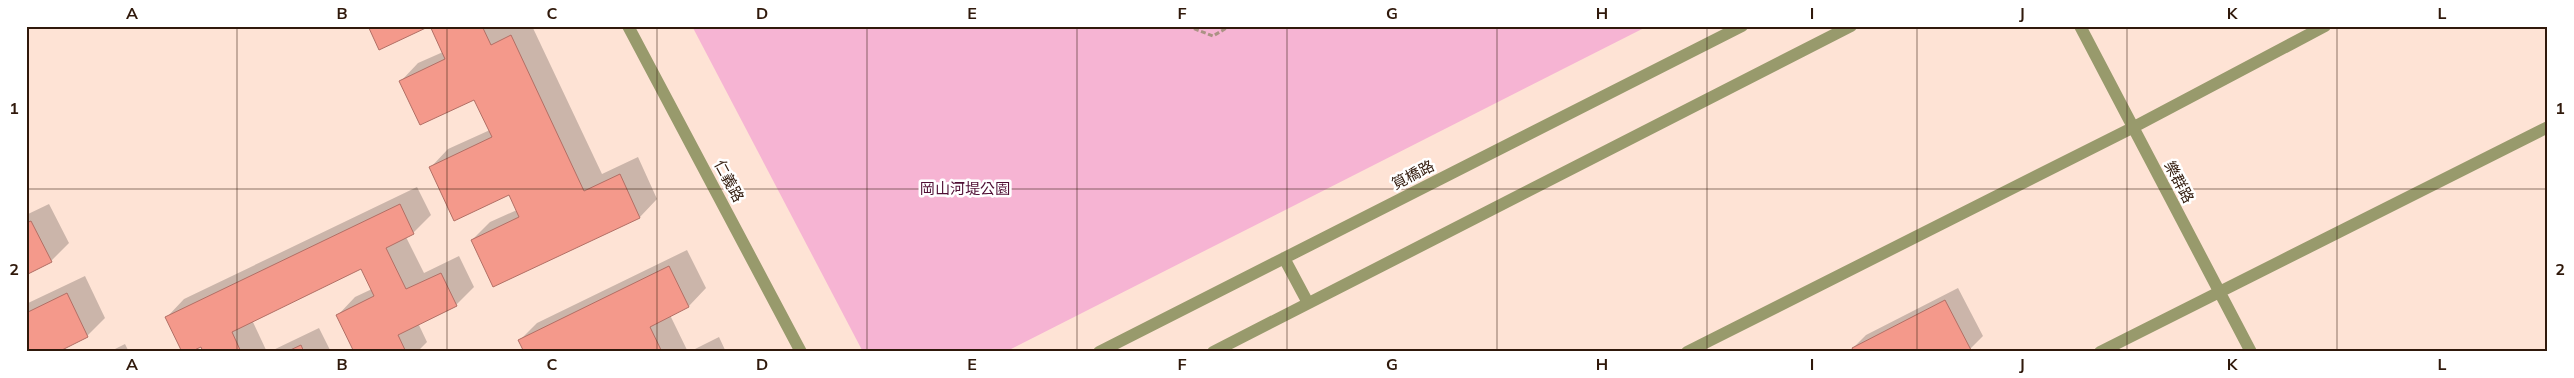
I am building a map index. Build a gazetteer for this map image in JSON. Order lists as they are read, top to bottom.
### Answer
{
  "streets": {
    "street": ["筧橋路", "仁義路", "樂群路"]
  },
  "parks": ["岡山河堤公園"],
  "grid": {
    "columns": [
      "A",
      "B",
      "C",
      "D",
      "E",
      "F",
      "G",
      "H",
      "I",
      "J",
      "K",
      "L"
    ],
    "rows": ["1", "2"]
  }
}
